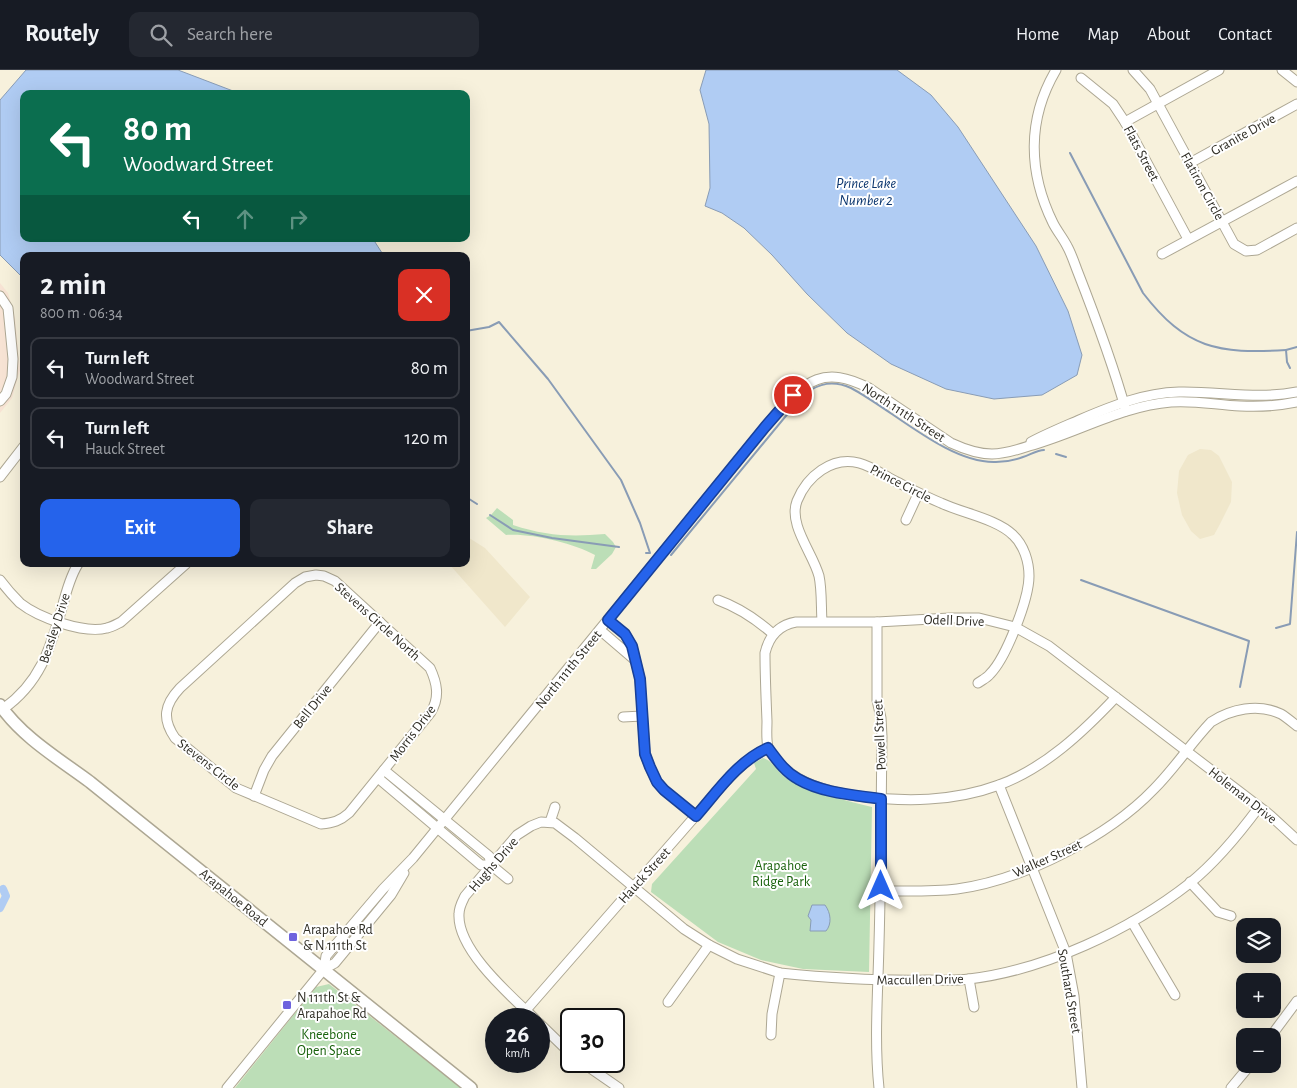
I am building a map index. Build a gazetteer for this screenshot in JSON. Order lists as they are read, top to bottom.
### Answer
{
  "streets": {
    "main road": ["Arapahoe Road"],
    "street": [
      "Granite Drive",
      "Flats Street",
      "Flatiron Circle",
      "North 111th Street",
      "Prince Circle",
      "Odell Drive",
      "Stevens Circle North",
      "Beasley Drive",
      "Bell Drive",
      "Morris Drive",
      "Powell Street",
      "Stevens Circle",
      "Holeman Drive",
      "Walker Street",
      "Hughs Drive",
      "Hauck Street",
      "Maccullen Drive",
      "Southard Street"
    ]
  },
  "crossings": [
    ["Granite Drive", "Flatiron Circle"],
    ["North 111th Street", "Morris Drive"],
    ["North 111th Street", "Arapahoe Road"],
    ["Prince Circle", "Odell Drive"],
    ["Odell Drive", "Powell Street"],
    ["Odell Drive", "Holeman Drive"],
    ["Odell Drive", "Walker Street"],
    ["Stevens Circle North", "Bell Drive"],
    ["Stevens Circle North", "Morris Drive"],
    ["Stevens Circle North", "Stevens Circle"],
    ["Beasley Drive", "Arapahoe Road"],
    ["Bell Drive", "Stevens Circle"],
    ["Morris Drive", "Stevens Circle"],
    ["Morris Drive", "Hughs Drive"],
    ["Powell Street", "Walker Street"],
    ["Powell Street", "Maccullen Drive"],
    ["Holeman Drive", "Walker Street"],
    ["Holeman Drive", "Maccullen Drive"],
    ["Walker Street", "Southard Street"],
    ["Hughs Drive", "Maccullen Drive"],
    ["Hauck Street", "Maccullen Drive"],
    ["Maccullen Drive", "Southard Street"]
  ],
  "water": ["Prince Lake Number 2"],
  "parks": ["Arapahoe Ridge Park", "Kneebone Open Space"],
  "places": {
    "transit": ["Arapahoe Rd & N 111th St", "N 111th St & Arapahoe Rd"]
  },
  "page": {
    "header": "Routely",
    "search": "Search here",
    "nav": [
      "Home",
      "Map",
      "About",
      "Contact"
    ],
    "turn": ["80 m", "Woodward Street"],
    "heading": ["2 min", "800 m · 06:34"],
    "list": [
      {
        "name": "Turn left",
        "note": "Woodward Street",
        "value": "80 m"
      },
      {
        "name": "Turn left",
        "note": "Hauck Street",
        "value": "120 m"
      }
    ],
    "buttons": ["Exit", "Share"],
    "map_buttons": ["+", "−"],
    "speed": "26 km/h",
    "limit": "30"
  }
}
